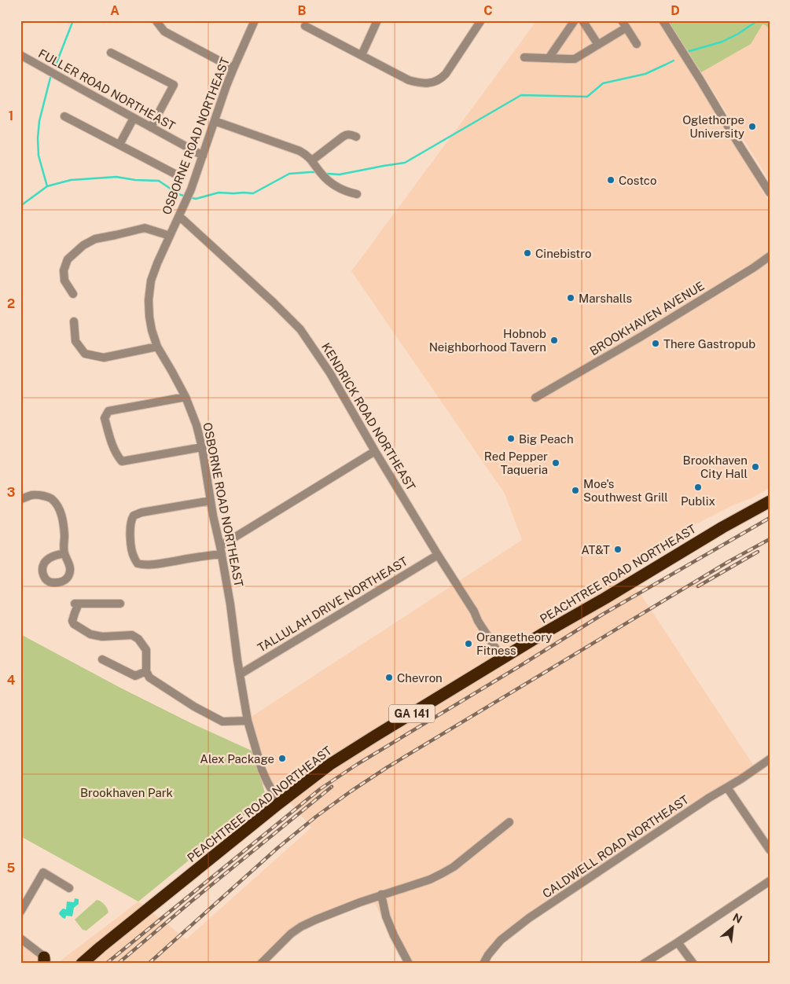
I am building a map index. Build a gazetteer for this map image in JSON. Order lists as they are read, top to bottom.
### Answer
{
  "streets": {
    "highway": ["PEACHTREE ROAD NORTHEAST", "GA 141"],
    "street": [
      "FULLER ROAD NORTHEAST",
      "OSBORNE ROAD NORTHEAST",
      "BROOKHAVEN AVENUE",
      "KENDRICK ROAD NORTHEAST",
      "TALLULAH DRIVE NORTHEAST",
      "CALDWELL ROAD NORTHEAST"
    ]
  },
  "crossings": [
    ["FULLER ROAD NORTHEAST", "OSBORNE ROAD NORTHEAST"],
    ["OSBORNE ROAD NORTHEAST", "KENDRICK ROAD NORTHEAST"],
    ["OSBORNE ROAD NORTHEAST", "PEACHTREE ROAD NORTHEAST"],
    ["OSBORNE ROAD NORTHEAST", "TALLULAH DRIVE NORTHEAST"],
    ["KENDRICK ROAD NORTHEAST", "PEACHTREE ROAD NORTHEAST"],
    ["KENDRICK ROAD NORTHEAST", "TALLULAH DRIVE NORTHEAST"]
  ],
  "parks": ["Brookhaven Park"],
  "places": [
    "Oglethorpe University",
    "Costco",
    "Cinebistro",
    "Marshalls",
    "Hobnob Neighborhood Tavern",
    "There Gastropub",
    "Big Peach",
    "Red Pepper Taqueria",
    "Brookhaven City Hall",
    "Publix",
    "Moe's Southwest Grill",
    "AT&T",
    "Orangetheory Fitness",
    "Chevron",
    "Alex Package"
  ],
  "north": "top right",
  "grid": {
    "columns": [
      "A",
      "B",
      "C",
      "D"
    ],
    "rows": [
      "1",
      "2",
      "3",
      "4",
      "5"
    ]
  }
}
